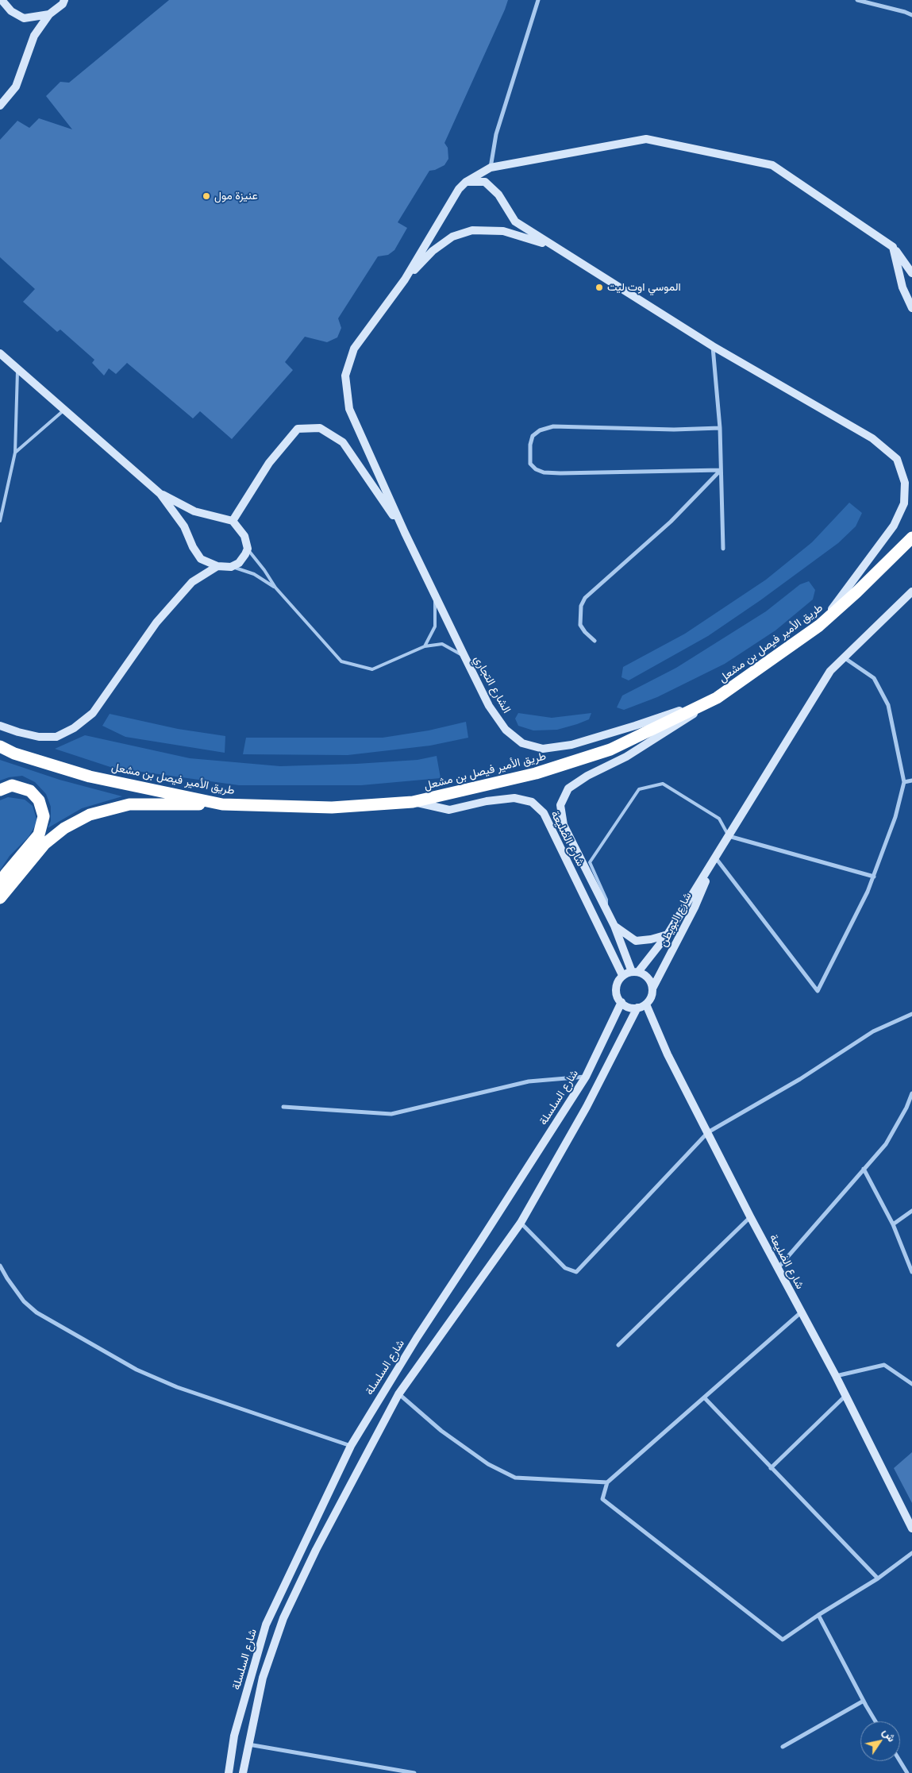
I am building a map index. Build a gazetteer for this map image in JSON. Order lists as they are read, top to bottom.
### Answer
{
  "streets": {
    "highway": ["طريق الأمير فيصل بن مشعل"],
    "street": [
      "الشارع التجاري",
      "شارع الضليعة",
      "شارع البويطن",
      "شارع السلسلة"
    ]
  },
  "crossings": [
    ["طريق الأمير فيصل بن مشعل", "الشارع التجاري"],
    ["طريق الأمير فيصل بن مشعل", "شارع الضليعة"],
    ["شارع الضليعة", "شارع البويطن"],
    ["شارع الضليعة", "شارع السلسلة"],
    ["شارع البويطن", "شارع السلسلة"]
  ],
  "places": ["عنيزة مول", "الموسي اوت ليت"],
  "north": "top right"
}
